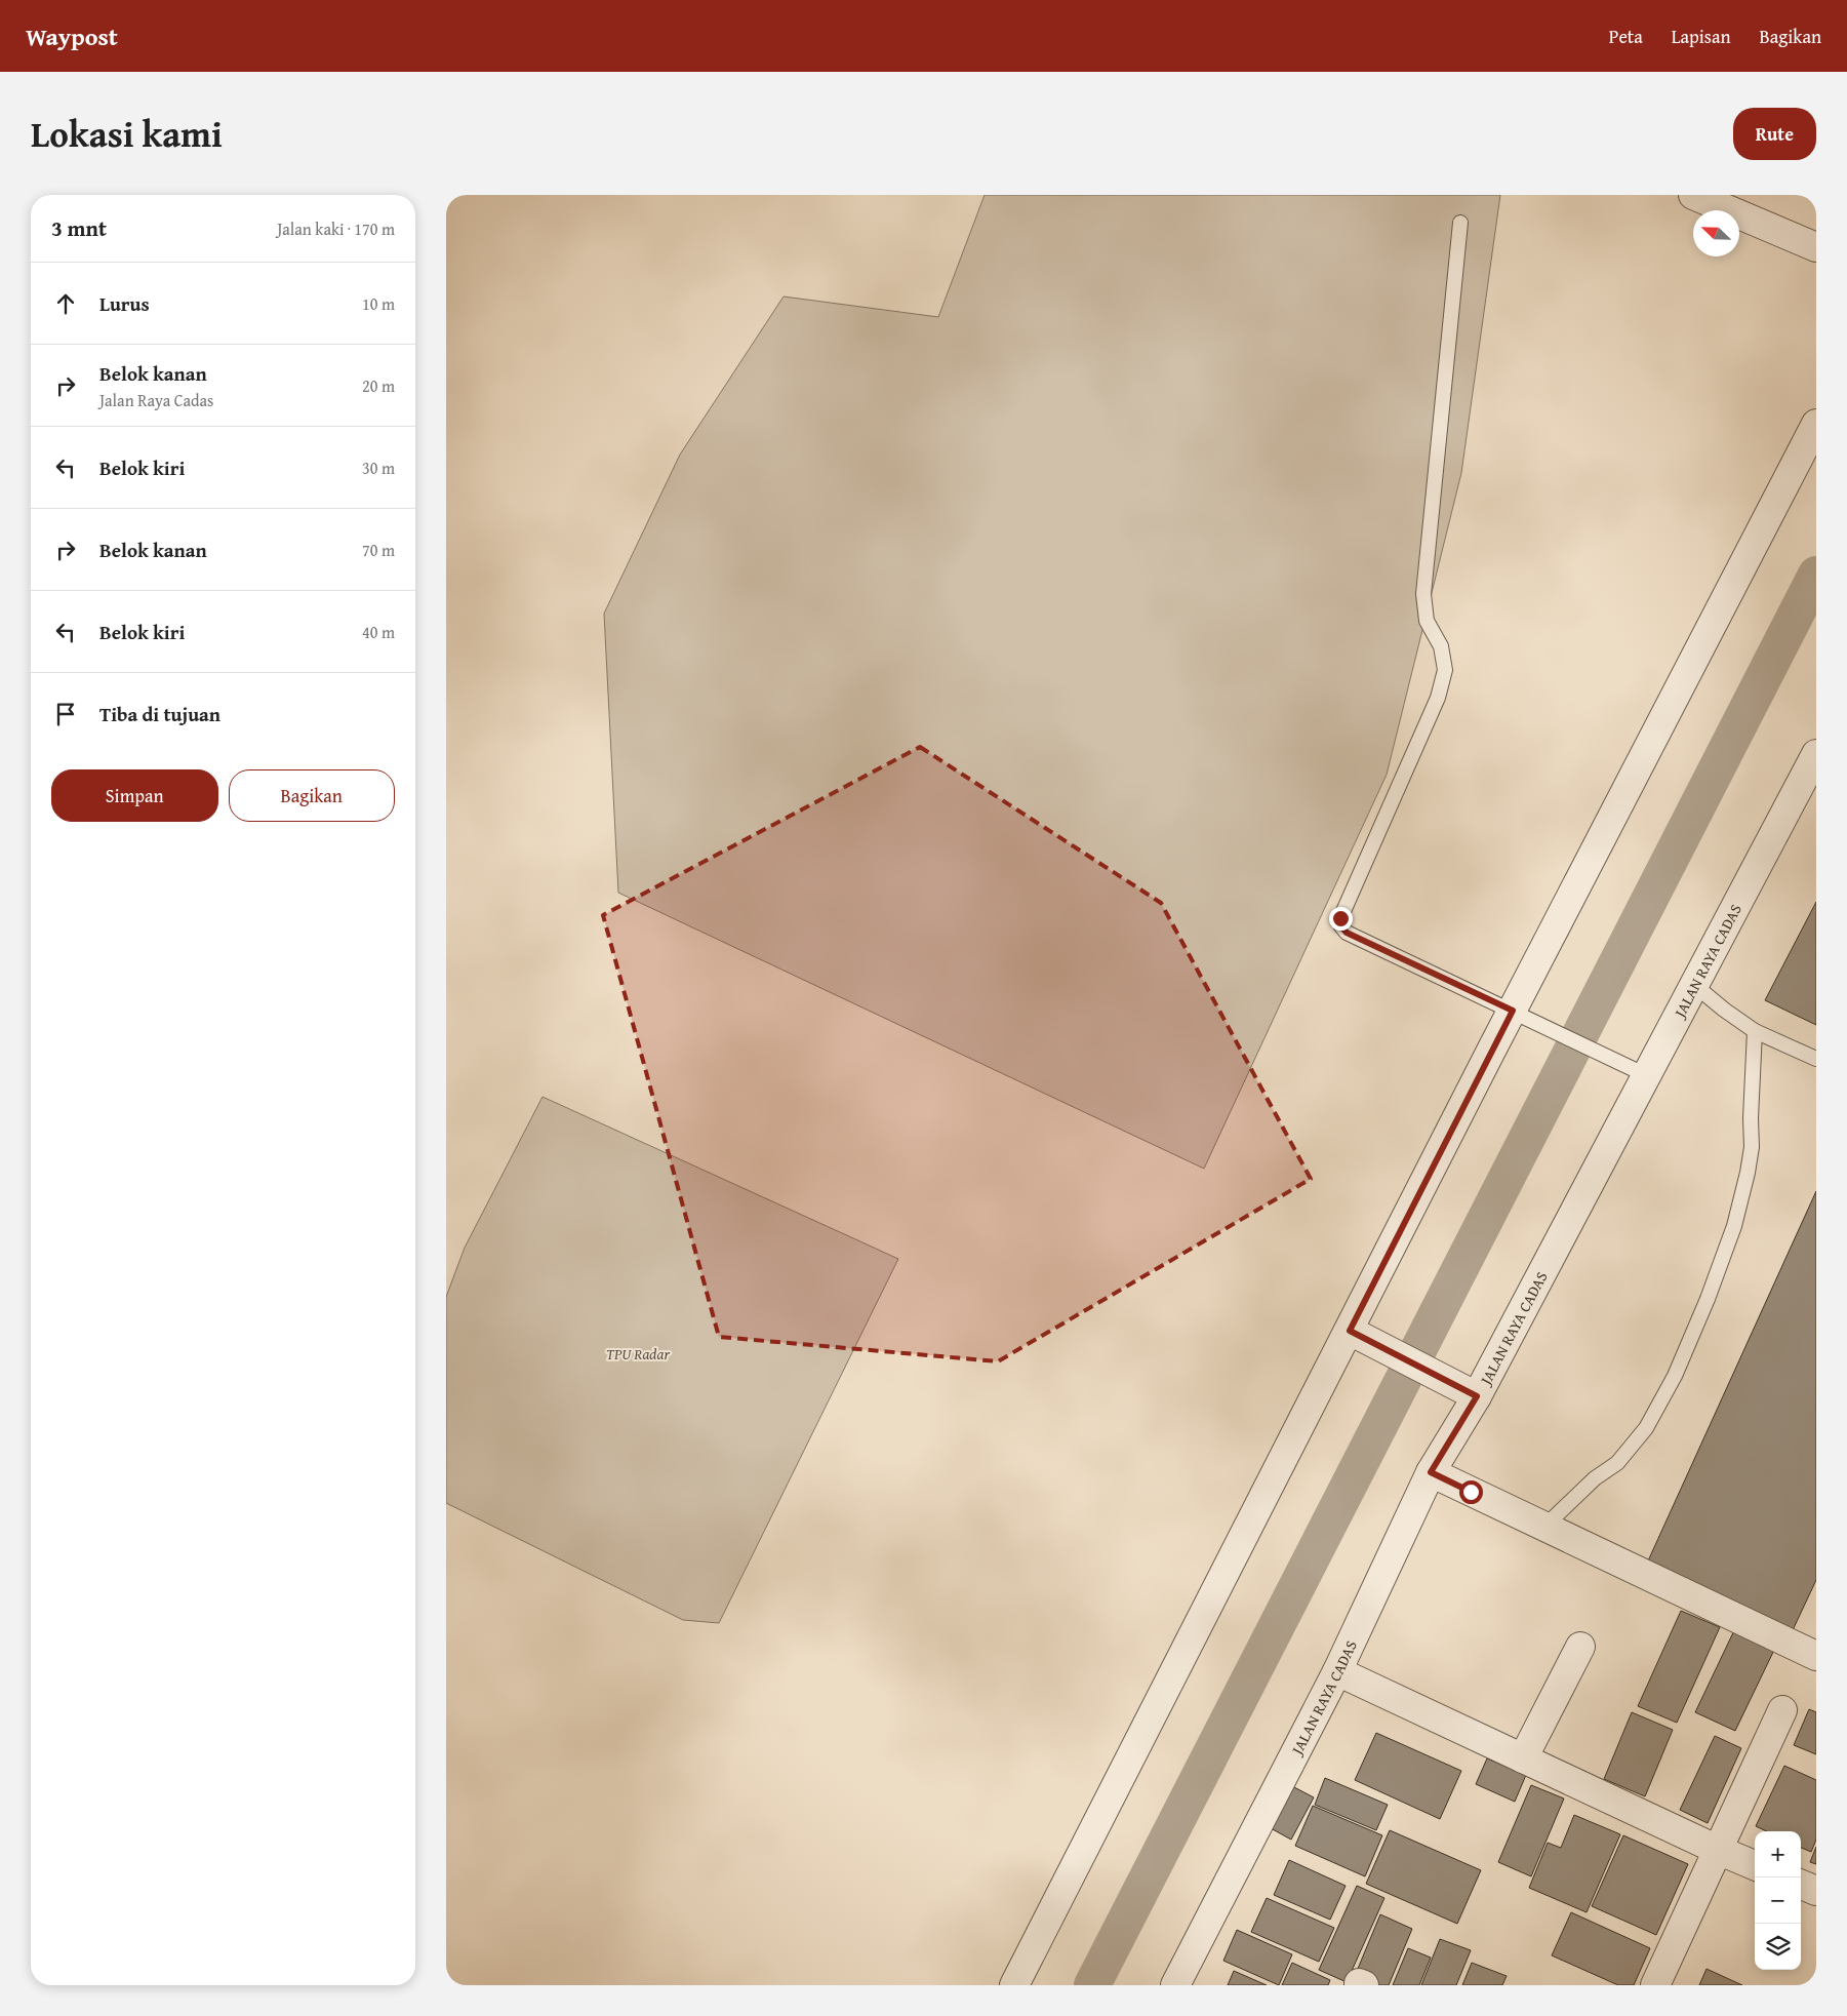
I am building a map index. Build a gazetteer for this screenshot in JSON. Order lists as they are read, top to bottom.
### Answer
{
  "streets": {
    "street": ["JALAN RAYA CADAS"]
  },
  "parks": ["TPU Radar"],
  "north": "top left",
  "page": {
    "header": "Waypost",
    "nav": ["Peta", "Lapisan", "Bagikan"],
    "title": "Lokasi kami",
    "buttons": [
      "Rute",
      ["Simpan", "Bagikan"]
    ],
    "heading": ["3 mnt", "Jalan kaki · 170 m"],
    "list": [
      ["Lurus", "10 m"],
      ["Belok kanan", "Jalan Raya Cadas", "20 m"],
      ["Belok kiri", "30 m"],
      ["Belok kanan", "70 m"],
      ["Belok kiri", "40 m"],
      "Tiba di tujuan"
    ],
    "map_buttons": ["+", "−"]
  }
}
